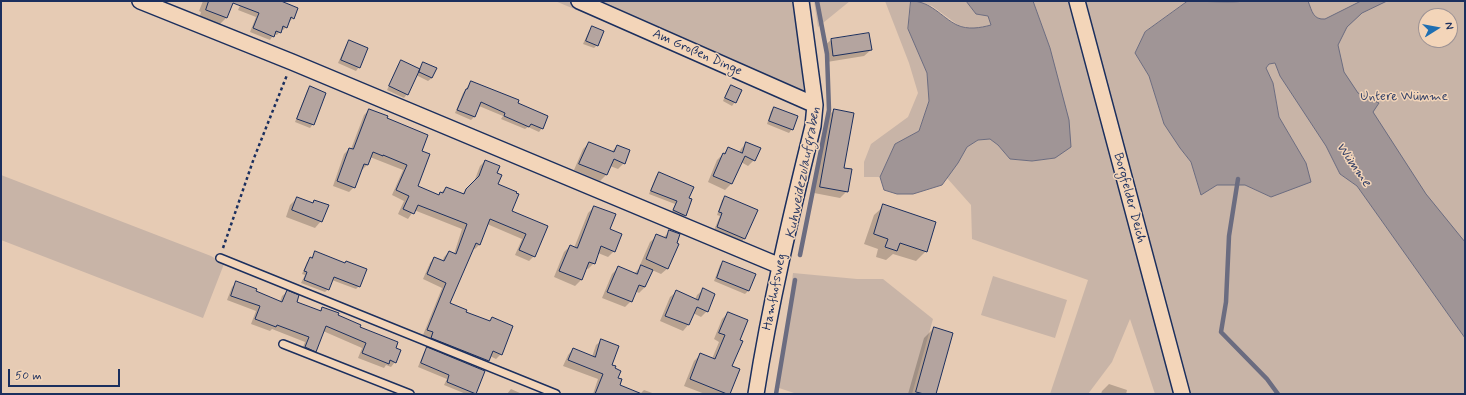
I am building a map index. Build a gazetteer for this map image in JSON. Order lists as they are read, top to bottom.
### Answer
{
  "streets": {
    "street": ["Am Großen Dinge", "Borgfelder Deich", "Hamfhofsweg"]
  },
  "crossings": [
    ["Am Großen Dinge", "Hamfhofsweg"]
  ],
  "water": ["Wümme", "Kuhweidezulaufgraben"],
  "parks": ["Untere Wümme"],
  "scale_bar": "50 m",
  "north": "right"
}
